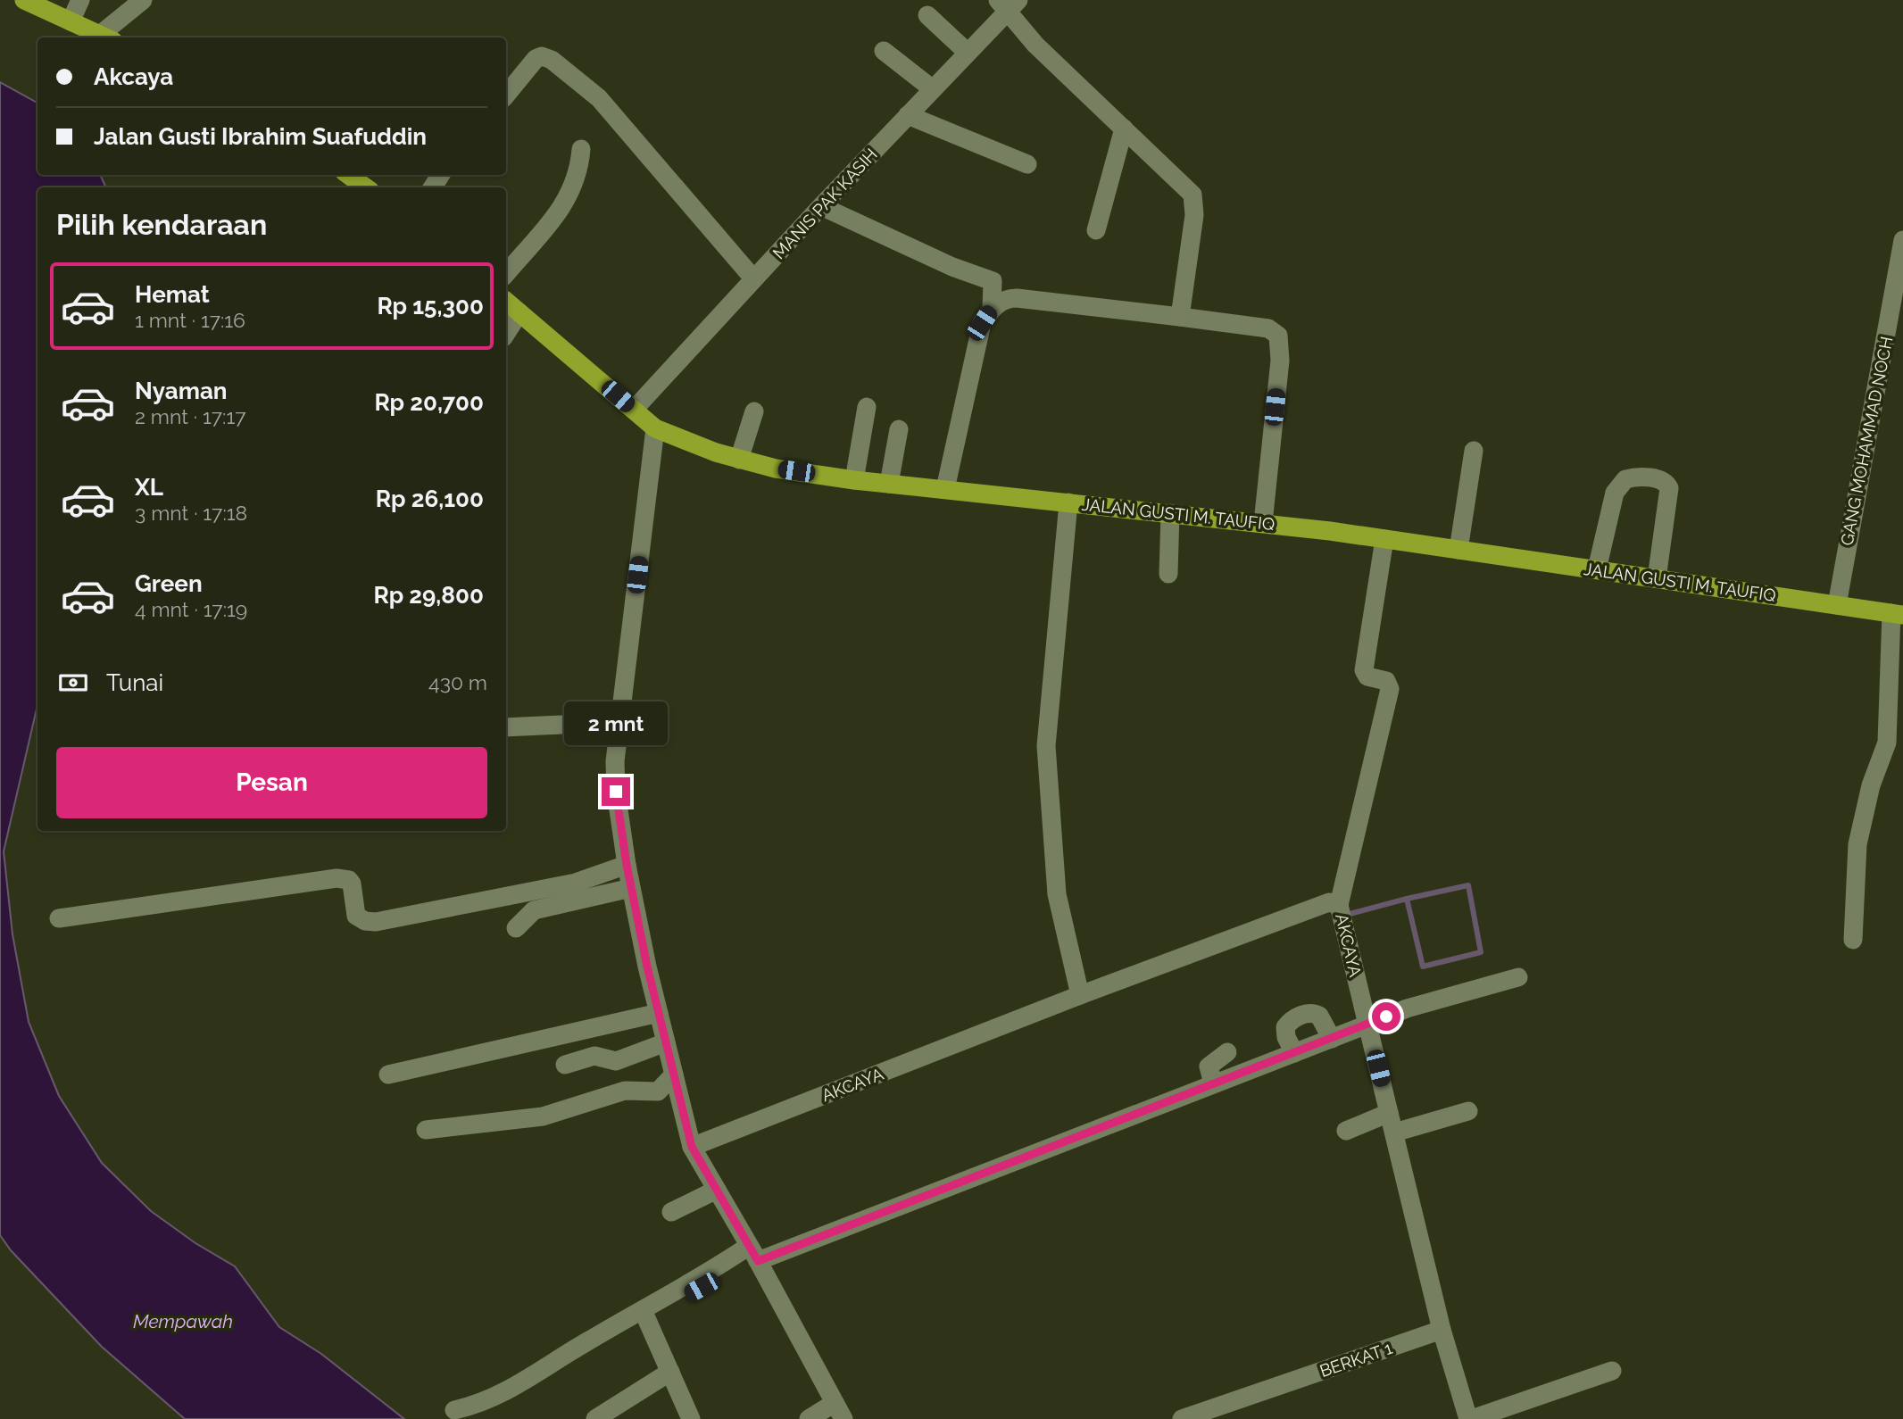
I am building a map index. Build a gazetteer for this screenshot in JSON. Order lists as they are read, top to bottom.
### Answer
{
  "streets": {
    "main road": ["JALAN GUSTI M. TAUFIQ"],
    "street": [
      "MANIS PAK KASIH",
      "GANG MOHAMMAD NOCH",
      "AKCAYA",
      "BERKAT 1"
    ]
  },
  "crossings": [
    ["MANIS PAK KASIH", "JALAN GUSTI M. TAUFIQ"],
    ["GANG MOHAMMAD NOCH", "JALAN GUSTI M. TAUFIQ"],
    ["AKCAYA", "BERKAT 1"]
  ],
  "water": ["Mempawah"],
  "page": {
    "banner": ["Akcaya", "Jalan Gusti Ibrahim Suafuddin"],
    "heading": "Pilih kendaraan",
    "list": [
      {
        "name": "Hemat",
        "note": "1 mnt · 17:16",
        "value": "Rp 15,300"
      },
      {
        "name": "Nyaman",
        "note": "2 mnt · 17:17",
        "value": "Rp 20,700"
      },
      {
        "name": "XL",
        "note": "3 mnt · 17:18",
        "value": "Rp 26,100"
      },
      {
        "name": "Green",
        "note": "4 mnt · 17:19",
        "value": "Rp 29,800"
      }
    ],
    "pay": ["Tunai", "430 m"],
    "bubble": "2 mnt",
    "buttons": "Pesan"
  }
}
